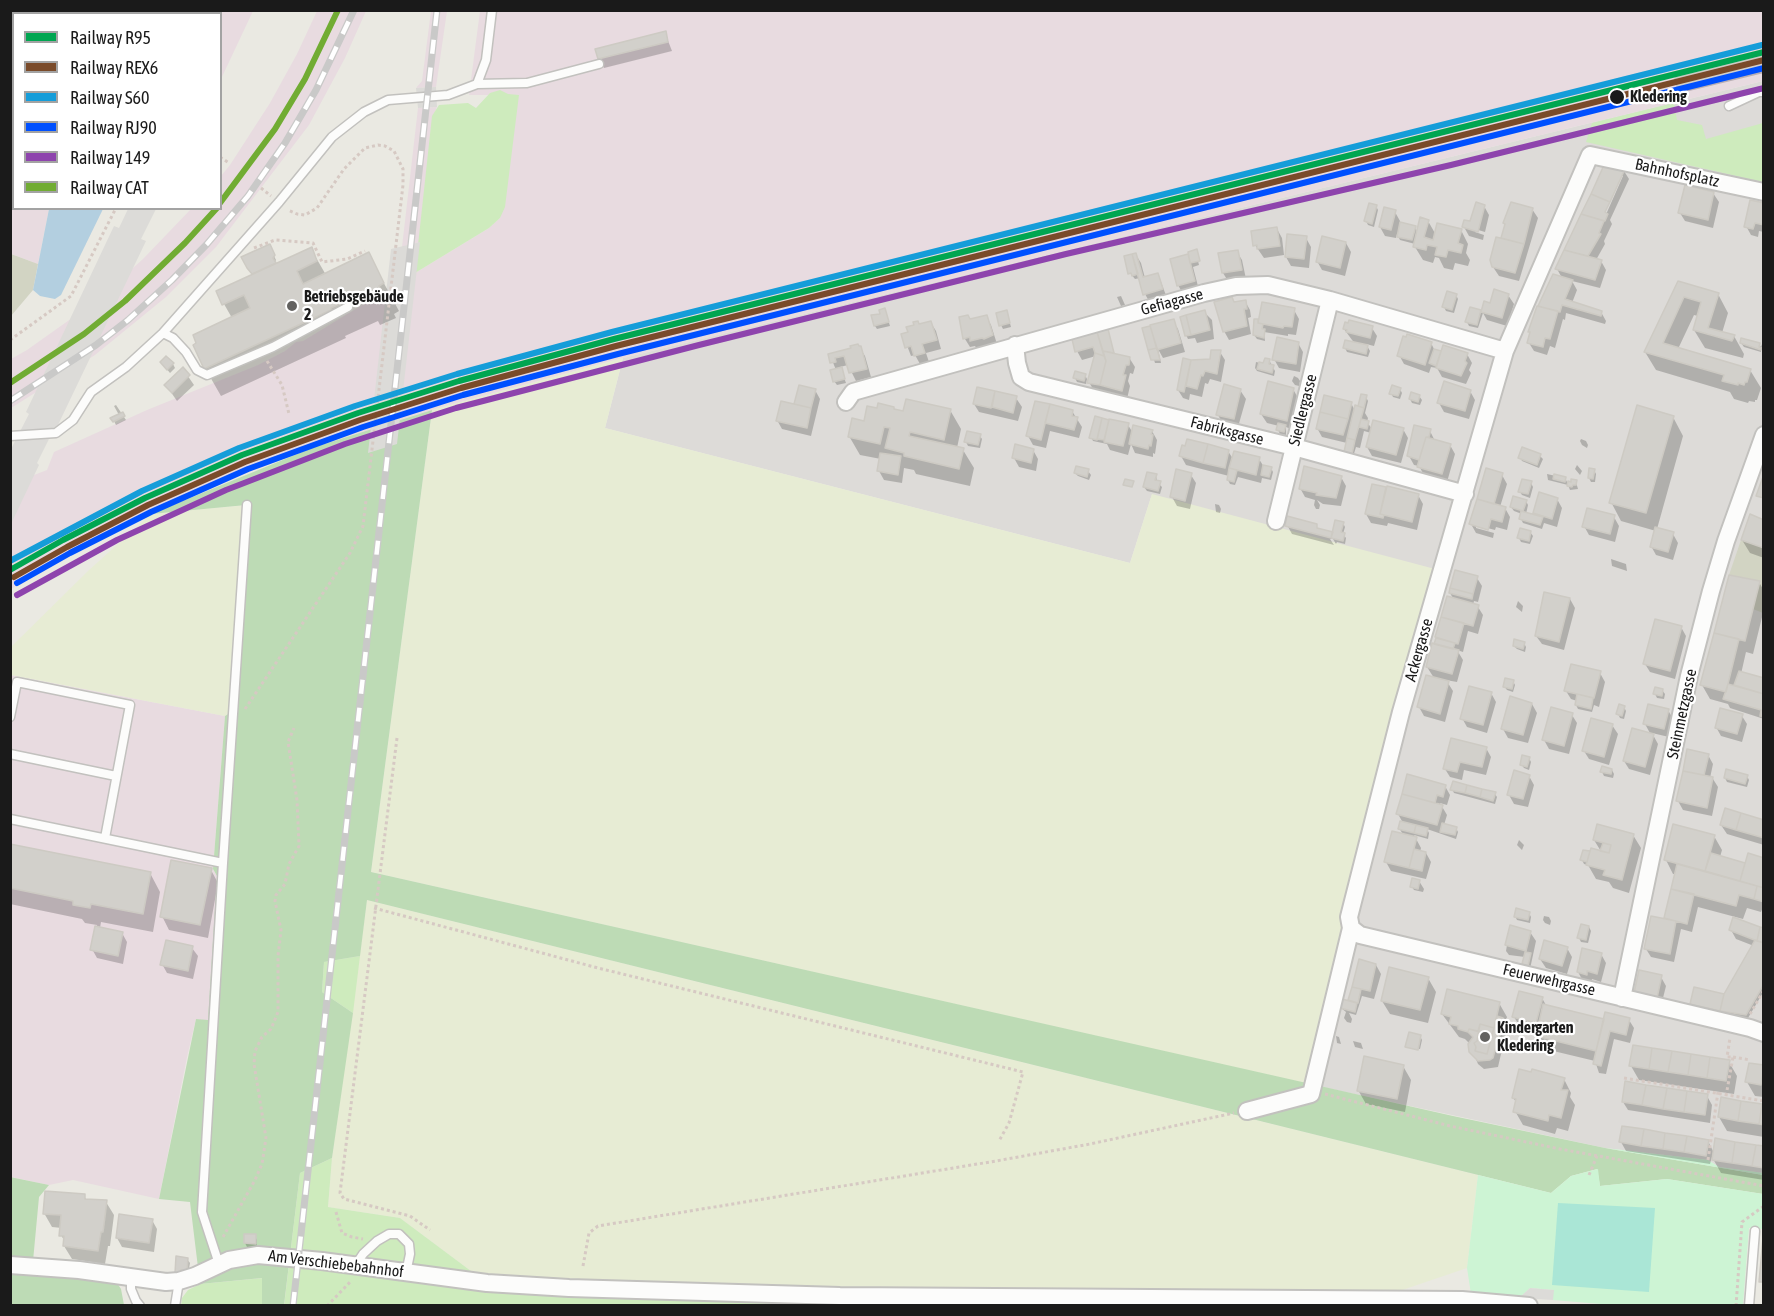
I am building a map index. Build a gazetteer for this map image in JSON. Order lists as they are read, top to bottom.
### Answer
{
  "streets": {
    "street": [
      "Bahnhofsplatz",
      "Gefiagasse",
      "Siedlergasse",
      "Fabriksgasse",
      "Ackergasse",
      "Steinmetzgasse",
      "Feuerwehrgasse",
      "Am Verschiebebahnhof"
    ]
  },
  "crossings": [
    ["Bahnhofsplatz", "Ackergasse"],
    ["Gefiagasse", "Siedlergasse"],
    ["Gefiagasse", "Fabriksgasse"],
    ["Gefiagasse", "Ackergasse"],
    ["Siedlergasse", "Fabriksgasse"],
    ["Fabriksgasse", "Ackergasse"],
    ["Ackergasse", "Feuerwehrgasse"],
    ["Steinmetzgasse", "Feuerwehrgasse"]
  ],
  "places": ["Kledering", "Betriebsgebäude 2", "Kindergarten Kledering"],
  "lines": [
    "rail line CAT",
    "rail line S60",
    "rail line R95",
    "rail line REX6",
    "rail line RJ90",
    "rail line 149"
  ],
  "legend": [
    "Railway R95",
    "Railway REX6",
    "Railway S60",
    "Railway RJ90",
    "Railway 149",
    "Railway CAT"
  ]
}
